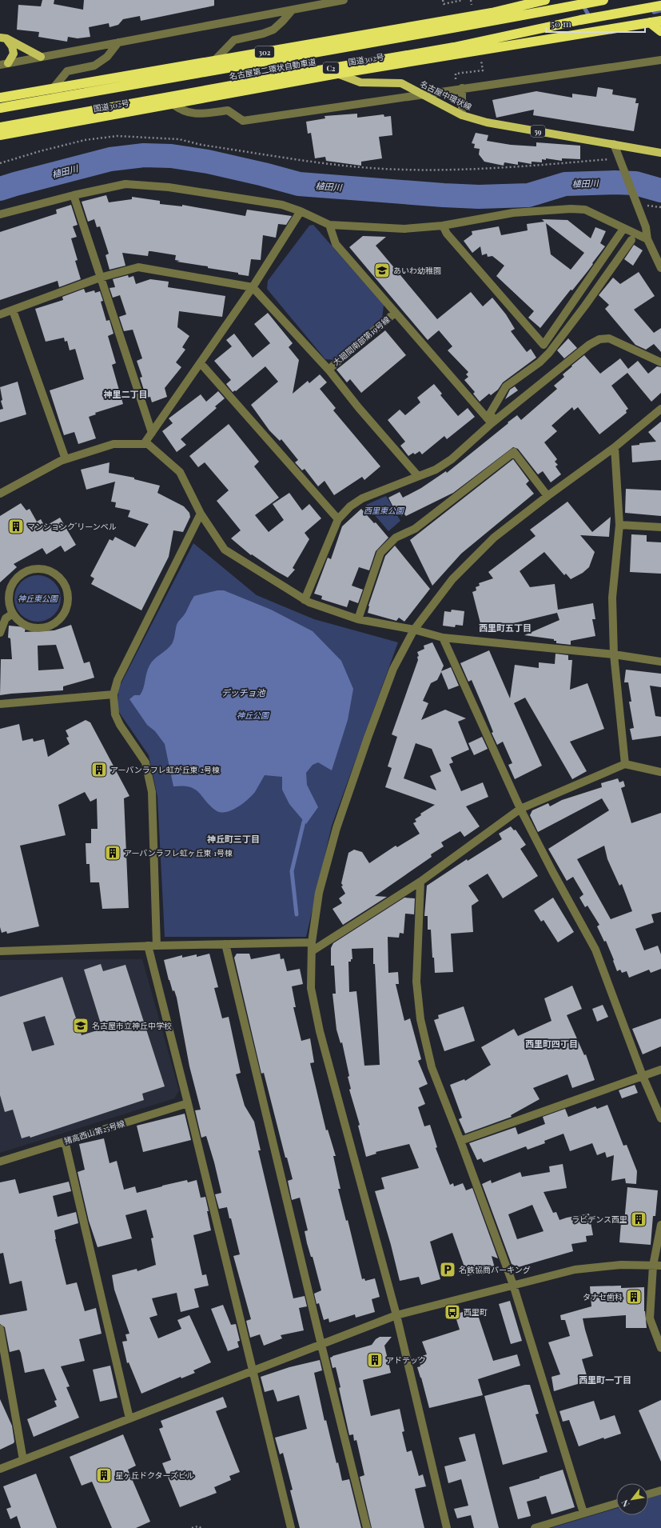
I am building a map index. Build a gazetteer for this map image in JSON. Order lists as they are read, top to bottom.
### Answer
{
  "streets": {
    "highway": [
      "302",
      "国道302号",
      "C2",
      "名古屋第二環状自動車道"
    ],
    "main road": ["名古屋中環状線", "59"],
    "street": ["大廻間南部第19号線", "猪高西山第25号線"]
  },
  "crossings": [
    ["国道302号", "名古屋中環状線"]
  ],
  "districts": [
    "神里二丁目",
    "西里町五丁目",
    "神丘町三丁目",
    "西里町四丁目",
    "西里町一丁目"
  ],
  "water": ["植田川", "デッチョ池"],
  "parks": ["西里東公園", "神丘東公園", "神丘公園"],
  "places": {
    "school or university": ["あいわ幼稚園", "名古屋市立神丘中学校"],
    "building": [
      "マンションク ゙リーンベル",
      "アーバンラフレ虹が丘東 2号棟",
      "アーバンラフレ虹ヶ丘東 1号棟",
      "ラビデンス西里",
      "タナセ歯科",
      "アドテック",
      "星ヶ丘ドクターズビル"
    ],
    "parking": ["名鉄協商パーキング"],
    "bus stop": ["西里町"]
  },
  "scale_bar": "50 m",
  "north": "bottom left"
}
